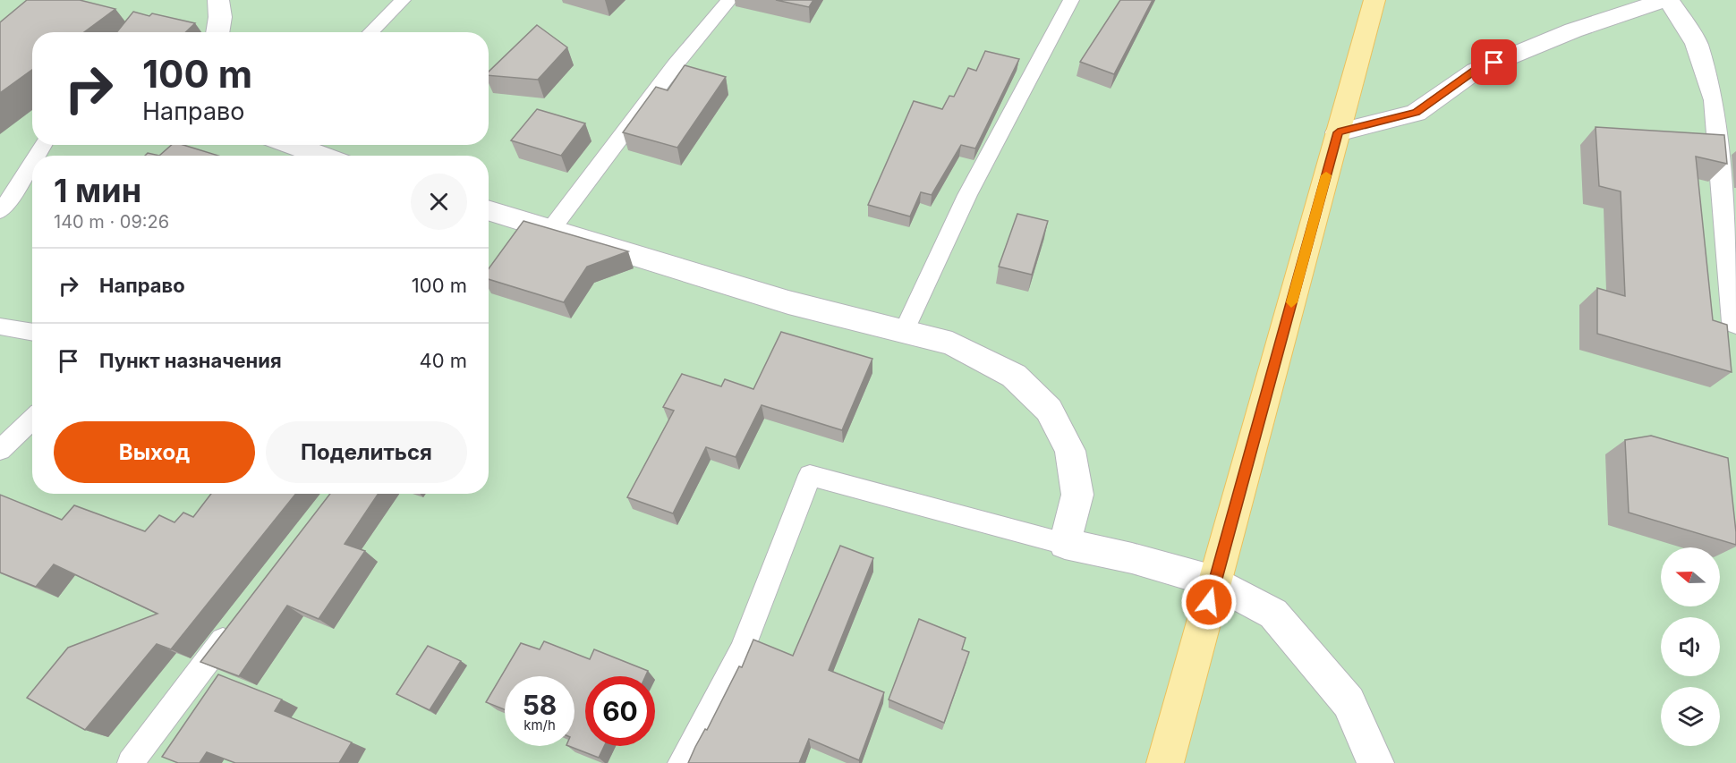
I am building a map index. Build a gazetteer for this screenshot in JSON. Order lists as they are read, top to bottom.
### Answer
{
  "north": "left",
  "page": {
    "turn": ["100 m", "Направо"],
    "heading": ["1 мин", "140 m · 09:26"],
    "list": [
      {
        "name": "Направо",
        "value": "100 m"
      },
      {
        "name": "Пункт назначения",
        "value": "40 m"
      }
    ],
    "buttons": ["Выход", "Поделиться"],
    "speed": "58 km/h",
    "limit": "60"
  }
}
